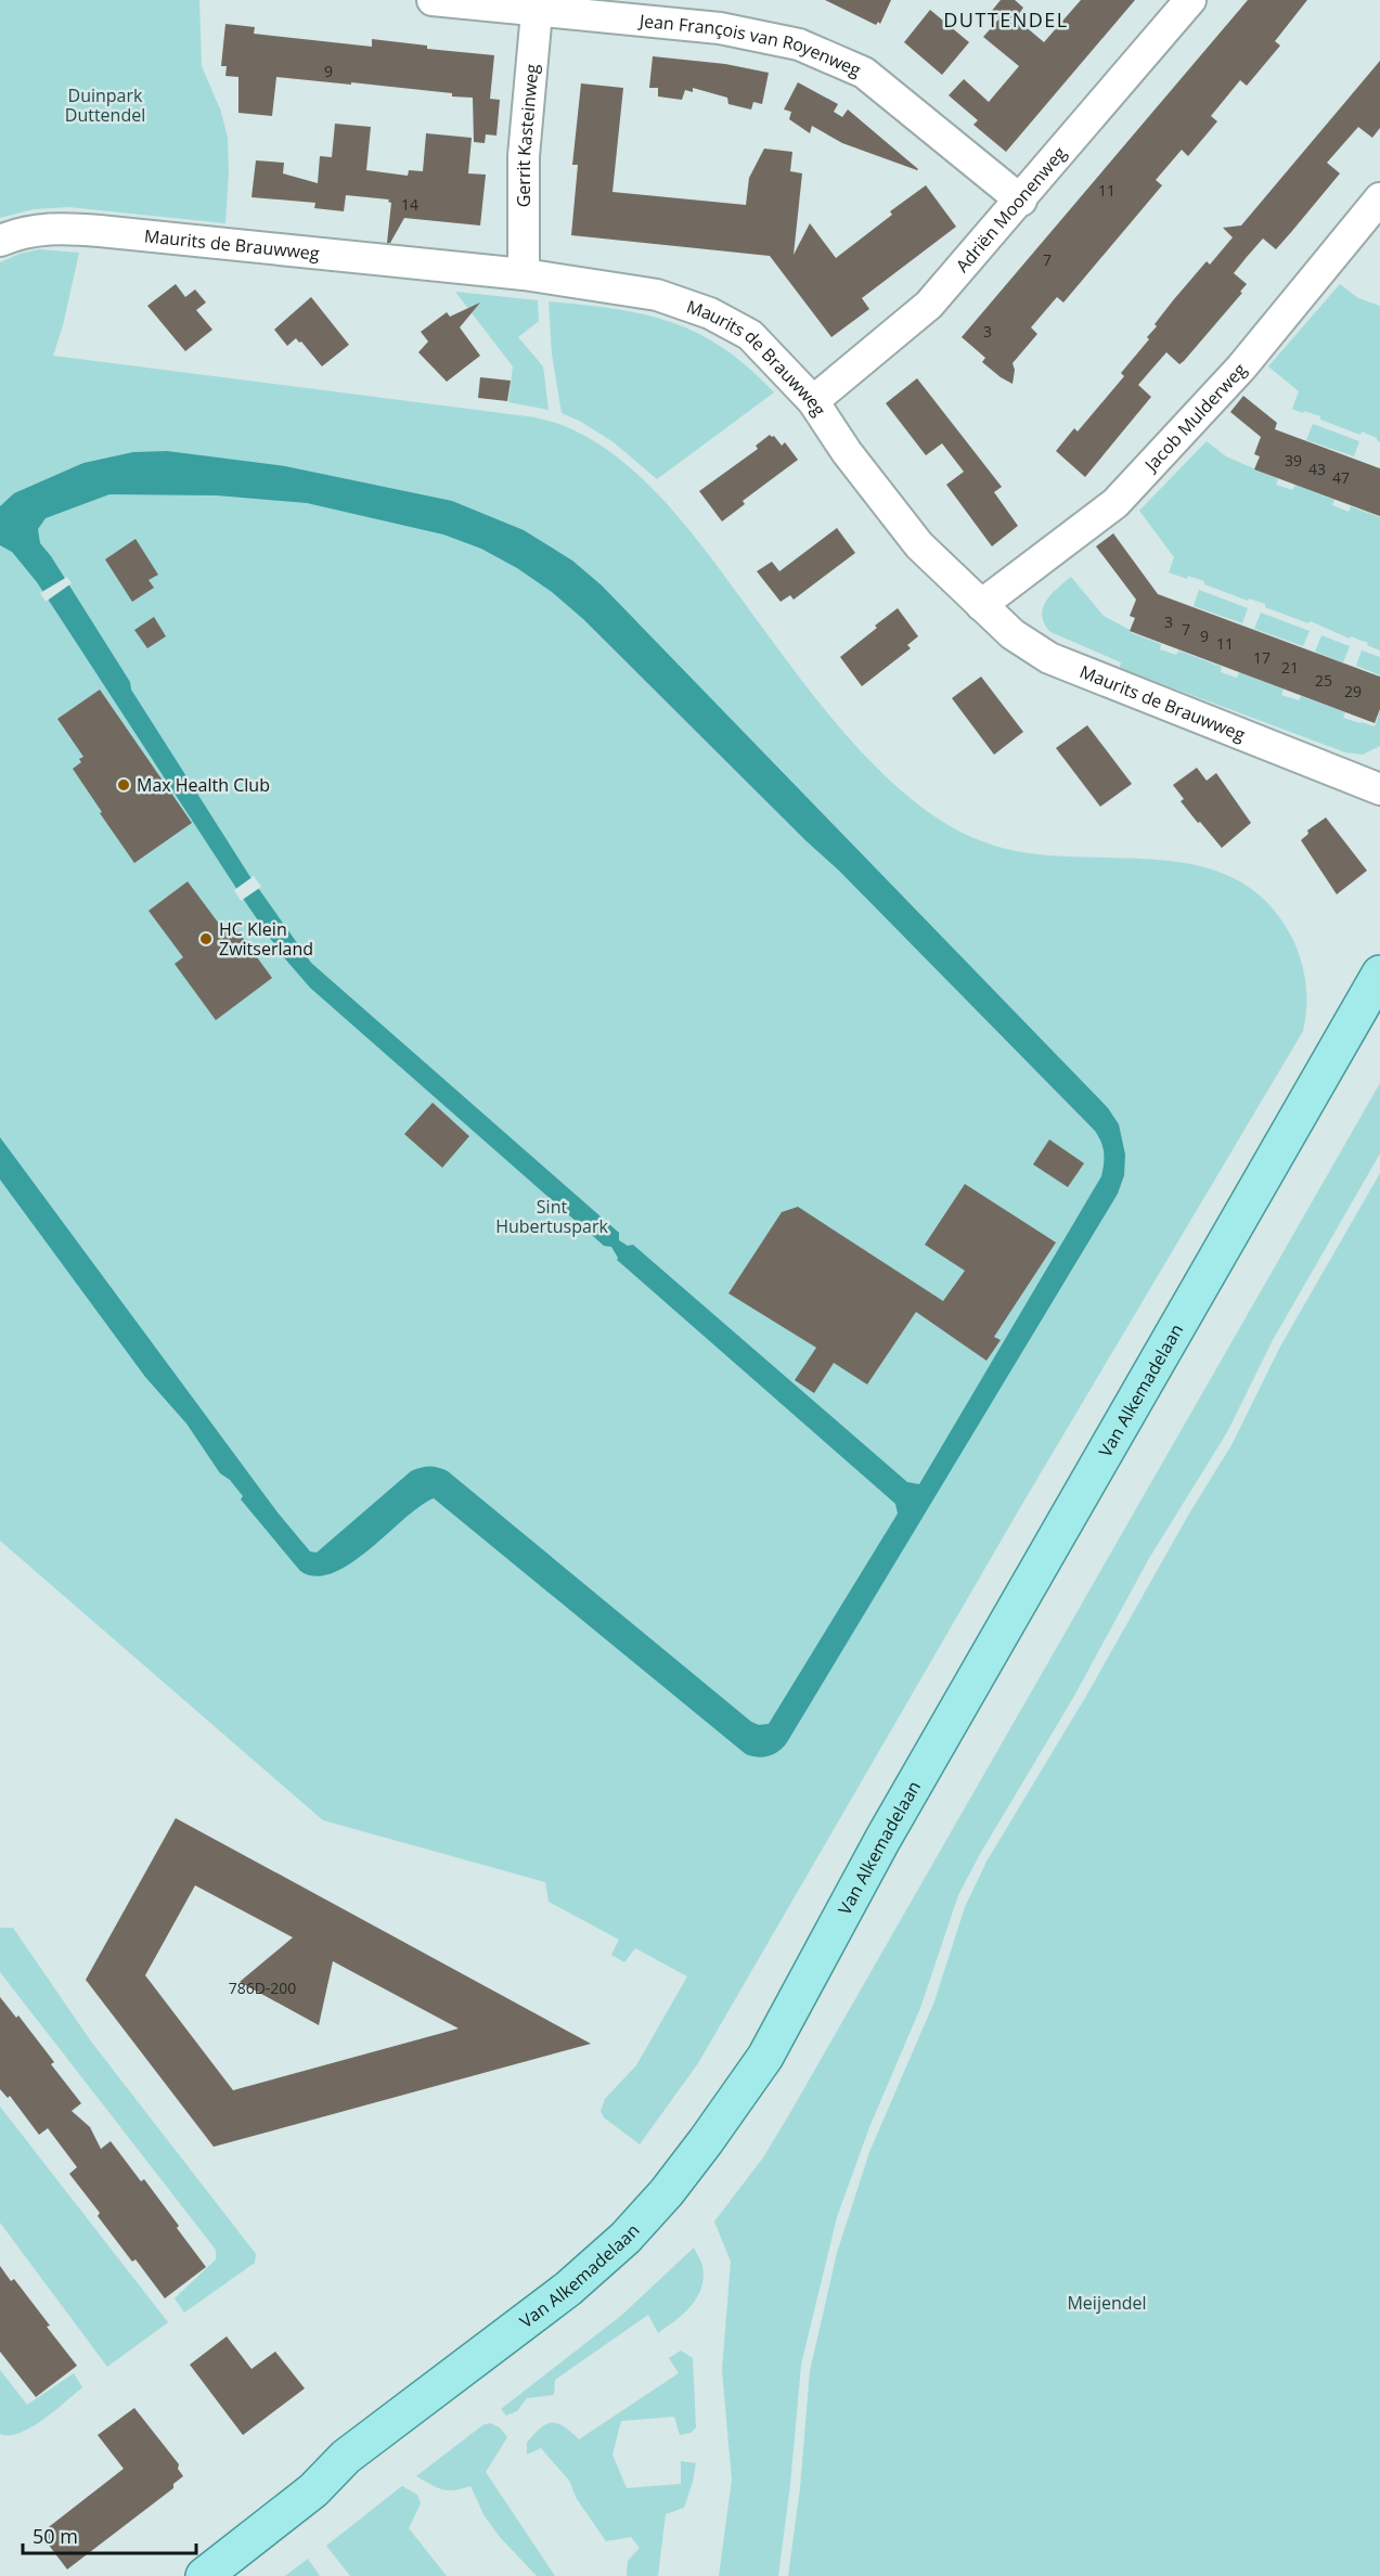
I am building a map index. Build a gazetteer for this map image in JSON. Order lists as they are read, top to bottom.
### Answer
{
  "streets": {
    "main road": ["Van Alkemadelaan"],
    "street": [
      "Jean François van Royenweg",
      "Gerrit Kasteinweg",
      "Adriën Moonenweg",
      "Maurits de Brauwweg",
      "Jacob Mulderweg"
    ]
  },
  "crossings": [
    ["Jean François van Royenweg", "Gerrit Kasteinweg"],
    ["Jean François van Royenweg", "Adriën Moonenweg"],
    ["Gerrit Kasteinweg", "Maurits de Brauwweg"],
    ["Adriën Moonenweg", "Maurits de Brauwweg"],
    ["Maurits de Brauwweg", "Jacob Mulderweg"]
  ],
  "districts": ["DUTTENDEL"],
  "parks": ["Duinpark Duttendel", "Sint Hubertuspark", "Meijendel"],
  "places": ["Max Health Club", "HC Klein Zwitserland"],
  "house_numbers": [
    "9",
    "11",
    "14",
    "7",
    "3",
    "39",
    "43",
    "47",
    "3",
    "7",
    "9",
    "11",
    "17",
    "21",
    "25",
    "29",
    "786D-200"
  ],
  "scale_bar": "50 m"
}
